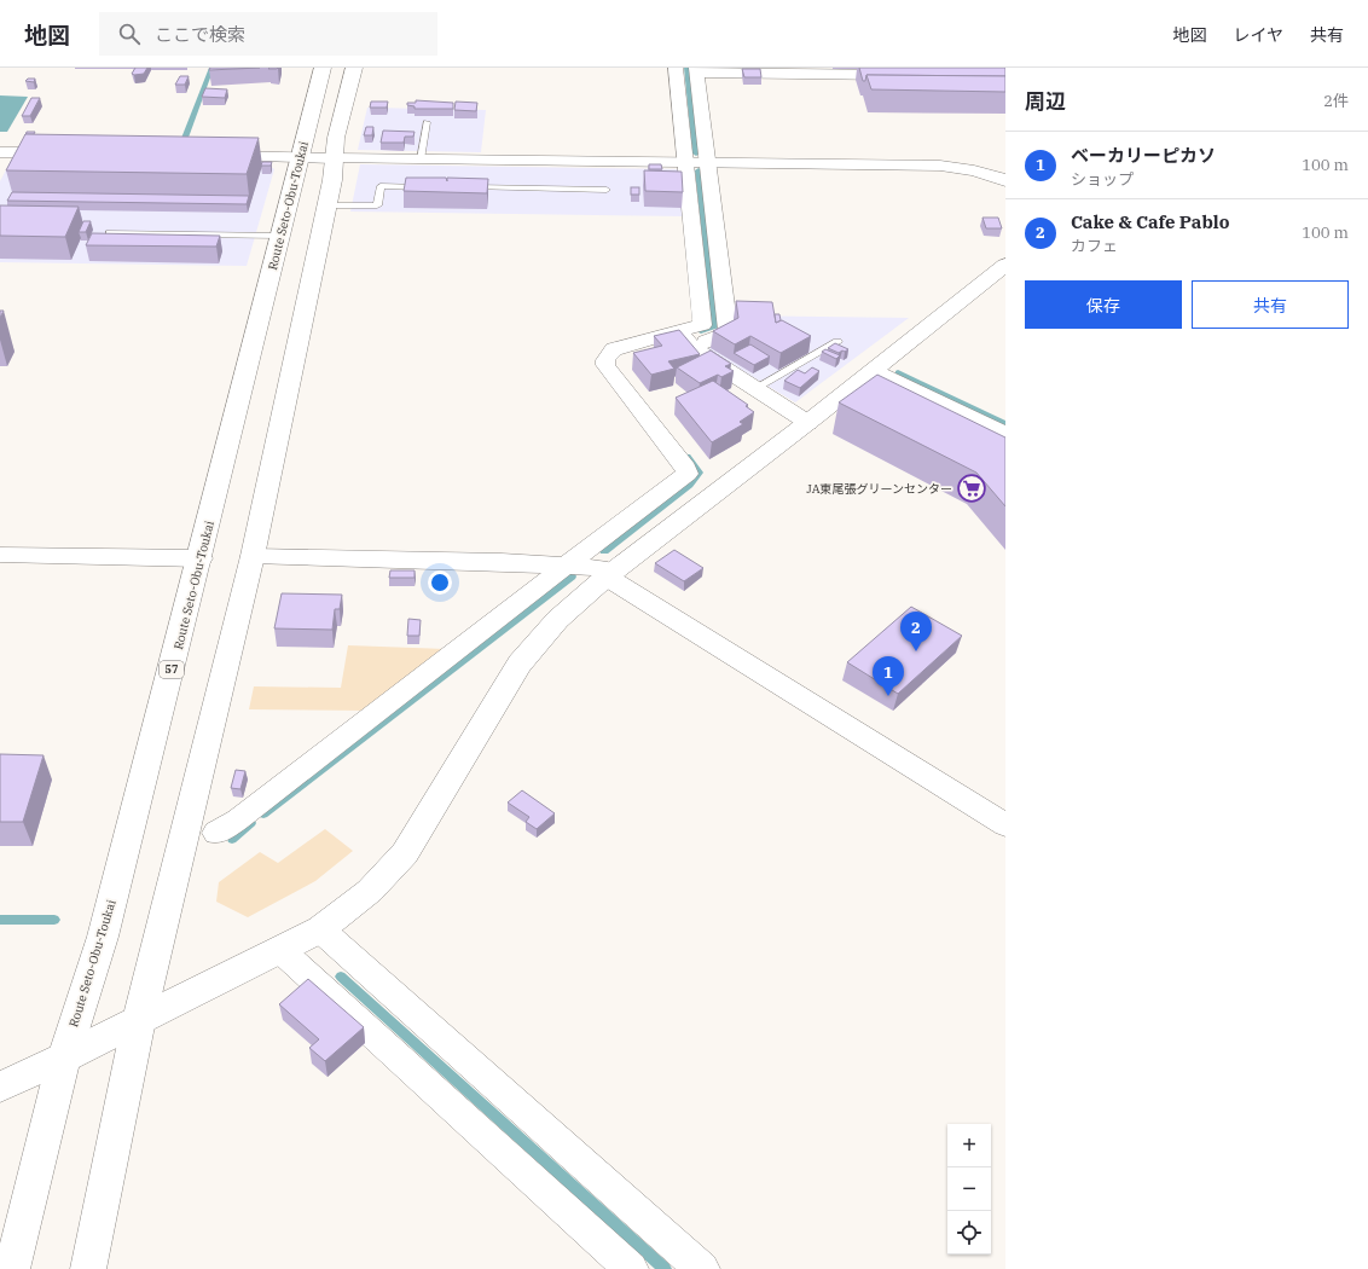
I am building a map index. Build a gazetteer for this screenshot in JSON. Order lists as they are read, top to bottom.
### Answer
{
  "streets": {
    "main road": ["Route Seto-Obu-Toukai", "57"]
  },
  "places": {
    "supermarket": ["JA東尾張グリーンセンター"]
  },
  "page": {
    "header": "地図",
    "search": "ここで検索",
    "nav": ["地図", "レイヤ", "共有"],
    "heading": ["周辺", "2件"],
    "list": [
      {
        "mark": "1",
        "name": "ベーカリーピカソ",
        "note": "ショップ",
        "value": "100 m"
      },
      {
        "mark": "2",
        "name": "Cake & Cafe Pablo",
        "note": "カフェ",
        "value": "100 m"
      }
    ],
    "buttons": ["保存", "共有"],
    "pins": ["2", "1"],
    "map_buttons": ["+", "−"]
  }
}
